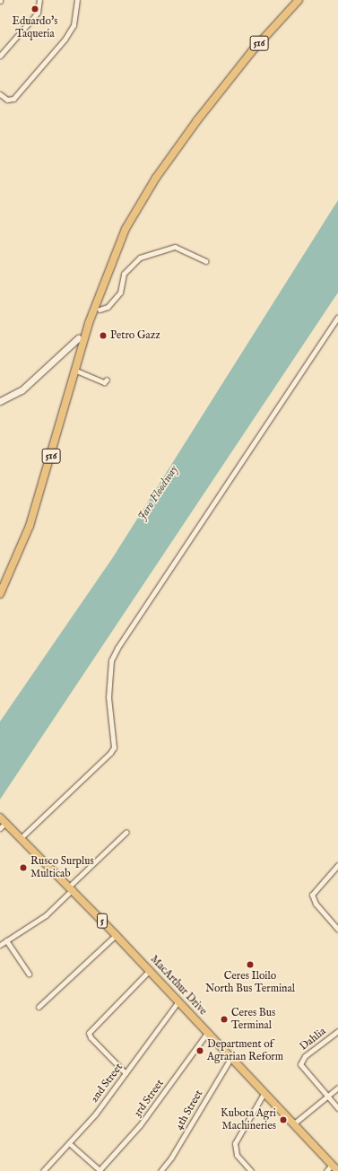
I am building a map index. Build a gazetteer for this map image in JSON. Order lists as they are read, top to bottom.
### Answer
{
  "streets": {
    "main road": ["516", "5", "MacArthur Drive"],
    "street": [
      "Dahlia",
      "2nd Street",
      "3rd Street",
      "4th Street"
    ]
  },
  "crossings": [
    ["MacArthur Drive", "2nd Street"],
    ["MacArthur Drive", "3rd Street"],
    ["MacArthur Drive", "4th Street"]
  ],
  "water": ["Jaro Floodway"],
  "places": [
    "Eduardo's Taqueria",
    "Petro Gazz",
    "Rusco Surplus Multicab",
    "Ceres Iloilo North Bus Terminal",
    "Ceres Bus Terminal",
    "Department of Agrarian Reform",
    "Kubota Agri Machineries"
  ]
}
